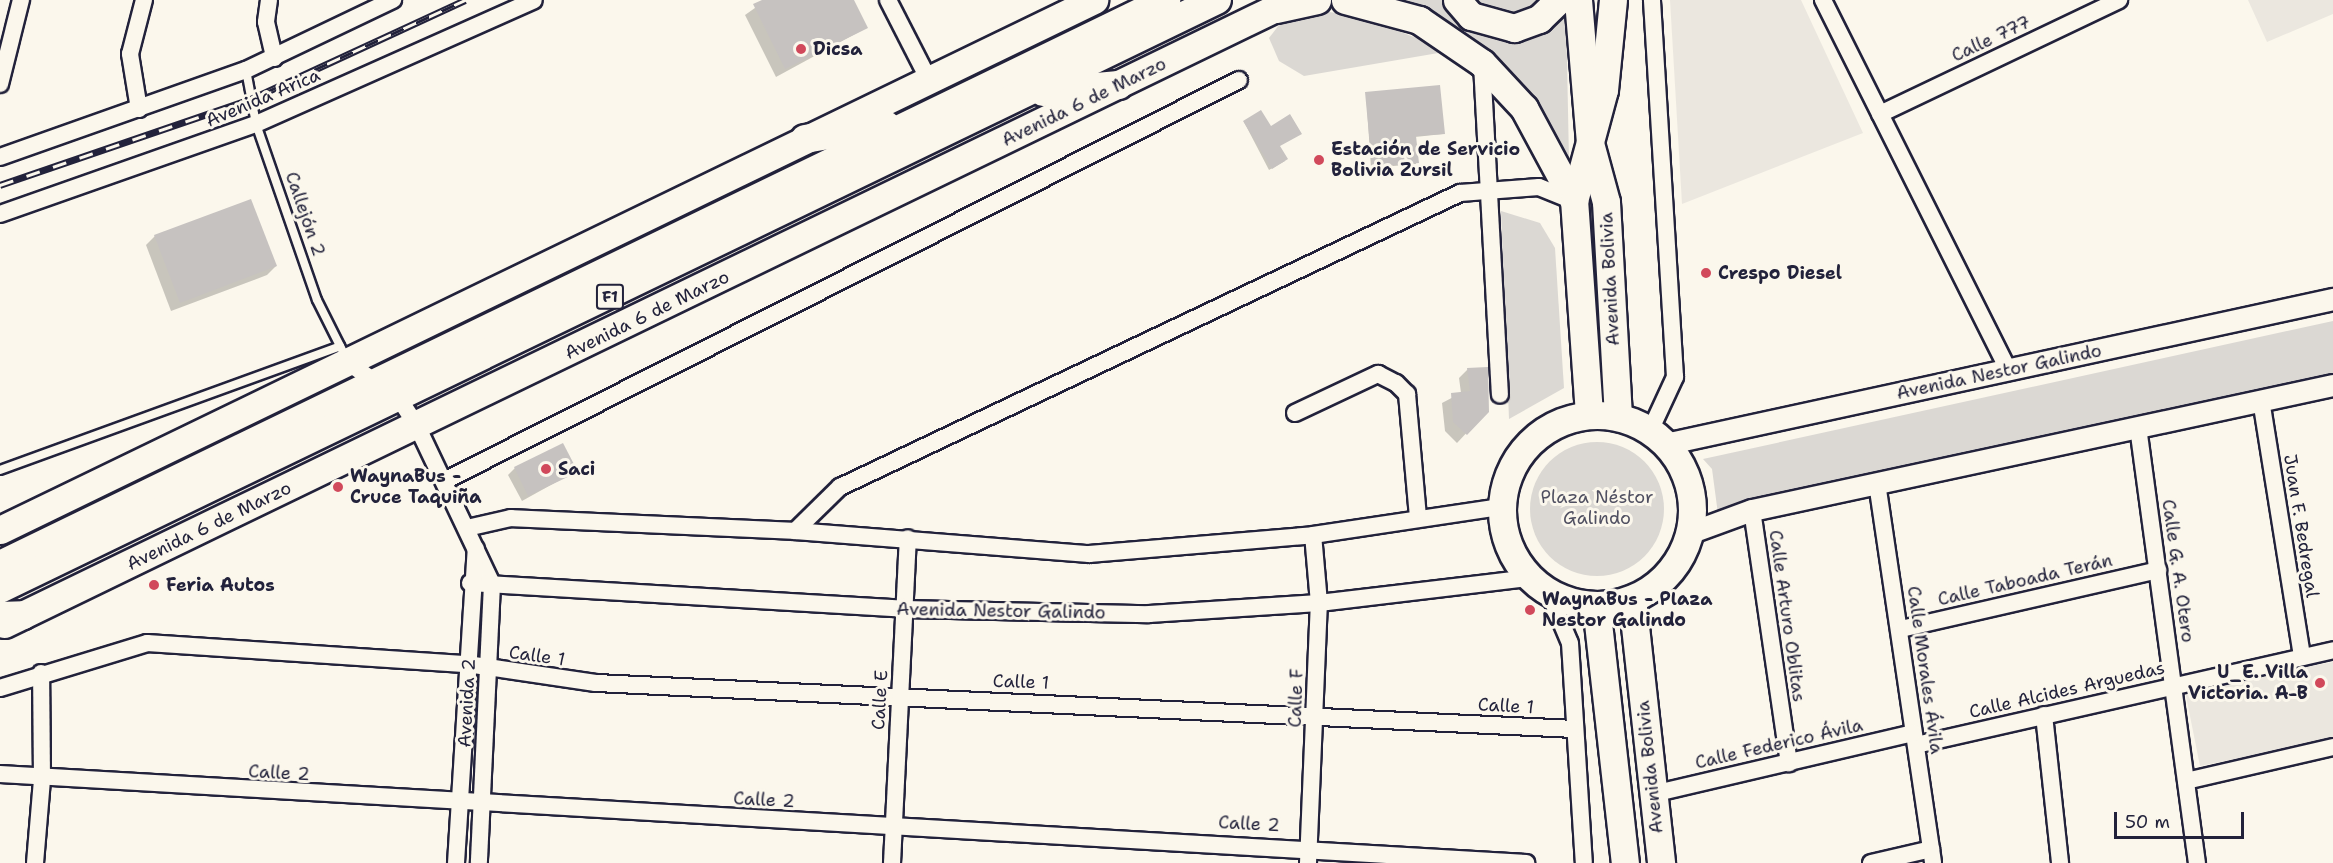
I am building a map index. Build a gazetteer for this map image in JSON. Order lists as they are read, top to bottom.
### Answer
{
  "streets": {
    "highway": ["Avenida 6 de Marzo", "F1"],
    "main road": ["Avenida Bolivia"],
    "street": [
      "Calle 777",
      "Avenida Arica",
      "Avenida Nestor Galindo",
      "Juan F. Bedregal",
      "Calle G. A. Otero",
      "Calle Taboada Terán",
      "Calle Arturo Oblitas",
      "Calle 1",
      "Calle Morales Ávila",
      "Calle Alcides Arguedas",
      "Calle F",
      "Calle E",
      "Avenida 2",
      "Calle Federico Ávila",
      "Calle 2"
    ],
    "lane": ["Callejón 2"]
  },
  "crossings": [
    ["Avenida Arica", "Callejón 2"],
    ["Avenida 6 de Marzo", "Avenida 2"],
    ["Callejón 2", "Avenida 2"],
    ["Avenida Bolivia", "Avenida Nestor Galindo"],
    ["Avenida Bolivia", "Calle Federico Ávila"],
    ["F1", "Avenida 2"],
    ["Avenida Nestor Galindo", "Calle F"],
    ["Avenida Nestor Galindo", "Calle E"],
    ["Avenida Nestor Galindo", "Avenida 2"],
    ["Juan F. Bedregal", "Calle Alcides Arguedas"],
    ["Calle G. A. Otero", "Calle Taboada Terán"],
    ["Calle G. A. Otero", "Calle Alcides Arguedas"],
    ["Calle Taboada Terán", "Calle Morales Ávila"],
    ["Calle Arturo Oblitas", "Calle Federico Ávila"],
    ["Calle 1", "Calle F"],
    ["Calle 1", "Calle E"],
    ["Calle 1", "Avenida 2"],
    ["Calle Morales Ávila", "Calle Alcides Arguedas"],
    ["Calle Morales Ávila", "Calle Federico Ávila"],
    ["Calle Alcides Arguedas", "Calle Federico Ávila"],
    ["Calle F", "Calle 2"],
    ["Calle E", "Calle 2"],
    ["Avenida 2", "Calle 2"]
  ],
  "parks": ["Plaza Néstor Galindo"],
  "places": [
    "Dicsa",
    "Estación de Servicio Bolivia Zursil",
    "Crespo Diesel",
    "Saci",
    "WaynaBus - Cruce Taquiña",
    "Feria Autos",
    "WaynaBus - Plaza Nestor Galindo",
    "U_E. Villa Victoria. A-B"
  ],
  "scale_bar": "50 m"
}
